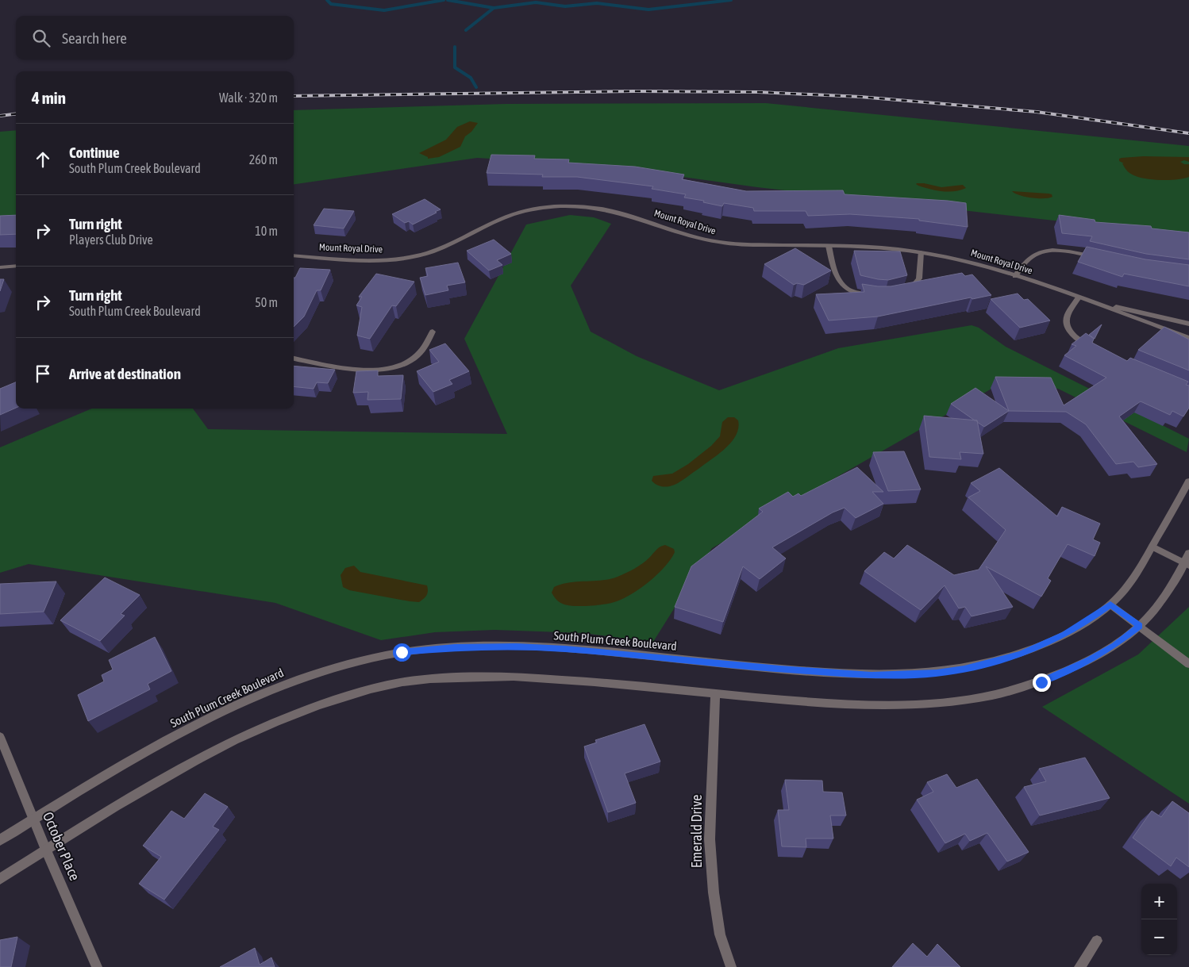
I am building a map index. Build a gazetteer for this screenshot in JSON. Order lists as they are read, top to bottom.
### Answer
{
  "streets": {
    "street": [
      "Mount Royal Drive",
      "South Plum Creek Boulevard",
      "Emerald Drive",
      "October Place"
    ]
  },
  "crossings": [
    ["South Plum Creek Boulevard", "October Place"]
  ],
  "page": {
    "search": "Search here",
    "heading": ["4 min", "Walk · 320 m"],
    "list": [
      ["Continue", "South Plum Creek Boulevard", "260 m"],
      ["Turn right", "Players Club Drive", "10 m"],
      ["Turn right", "South Plum Creek Boulevard", "50 m"],
      "Arrive at destination"
    ],
    "map_buttons": ["+", "−"]
  }
}
